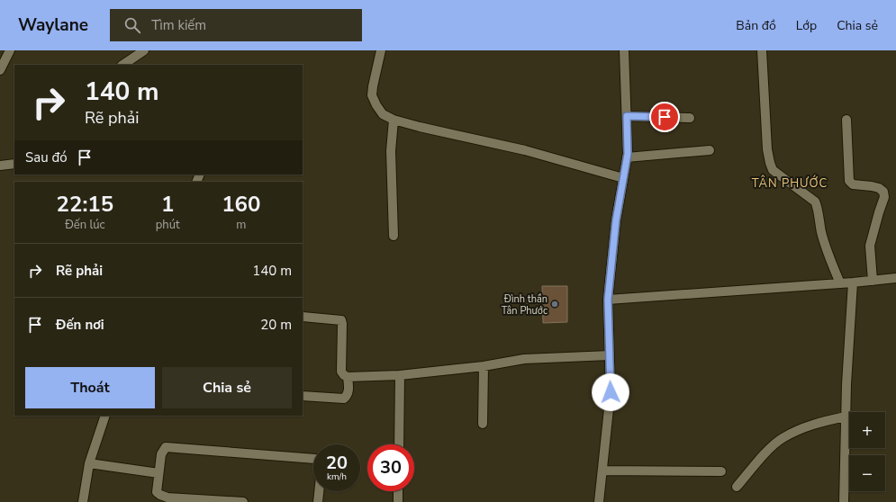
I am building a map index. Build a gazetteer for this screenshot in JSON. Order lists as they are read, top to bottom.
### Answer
{
  "districts": ["TÂN PHƯỚC"],
  "places": ["Đình thần Tân Phước"],
  "page": {
    "header": "Waylane",
    "search": "Tìm kiếm",
    "nav": ["Bản đồ", "Lớp", "Chia sẻ"],
    "turn": ["140 m", "Rẽ phải"],
    "then": "Sau đó",
    "eta": [
      "22:15",
      "Đến lúc",
      "1",
      "phút",
      "160",
      "m"
    ],
    "list": [
      {
        "name": "Rẽ phải",
        "value": "140 m"
      },
      {
        "name": "Đến nơi",
        "value": "20 m"
      }
    ],
    "buttons": ["Thoát", "Chia sẻ"],
    "map_buttons": ["+", "−"],
    "speed": "20 km/h",
    "limit": "30"
  }
}
